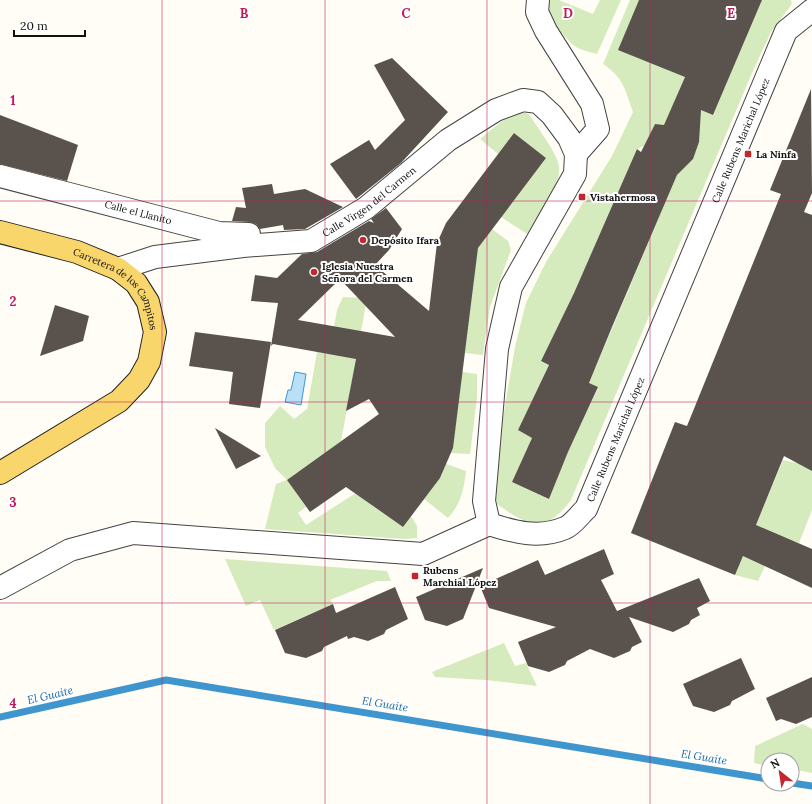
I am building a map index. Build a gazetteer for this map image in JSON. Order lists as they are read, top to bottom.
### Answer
{
  "streets": {
    "main road": ["Carretera de los Campitos"],
    "street": ["Calle Rubens Marichal López", "Calle Virgen del Carmen", "Calle el Llanito"]
  },
  "crossings": [
    ["Calle Virgen del Carmen", "Calle el Llanito"],
    ["Calle Virgen del Carmen", "Carretera de los Campitos"]
  ],
  "water": ["El Guaite"],
  "places": {
    "transit": ["La Ninfa", "Vistahermosa", "Rubens Marchial López"],
    "other": ["Depósito Ifara", "Iglesia Nuestra Señora del Carmen"]
  },
  "scale_bar": "20 m",
  "north": "top left",
  "grid": {
    "columns": [
      "B",
      "C",
      "D",
      "E"
    ],
    "rows": [
      "1",
      "2",
      "3",
      "4"
    ]
  }
}
